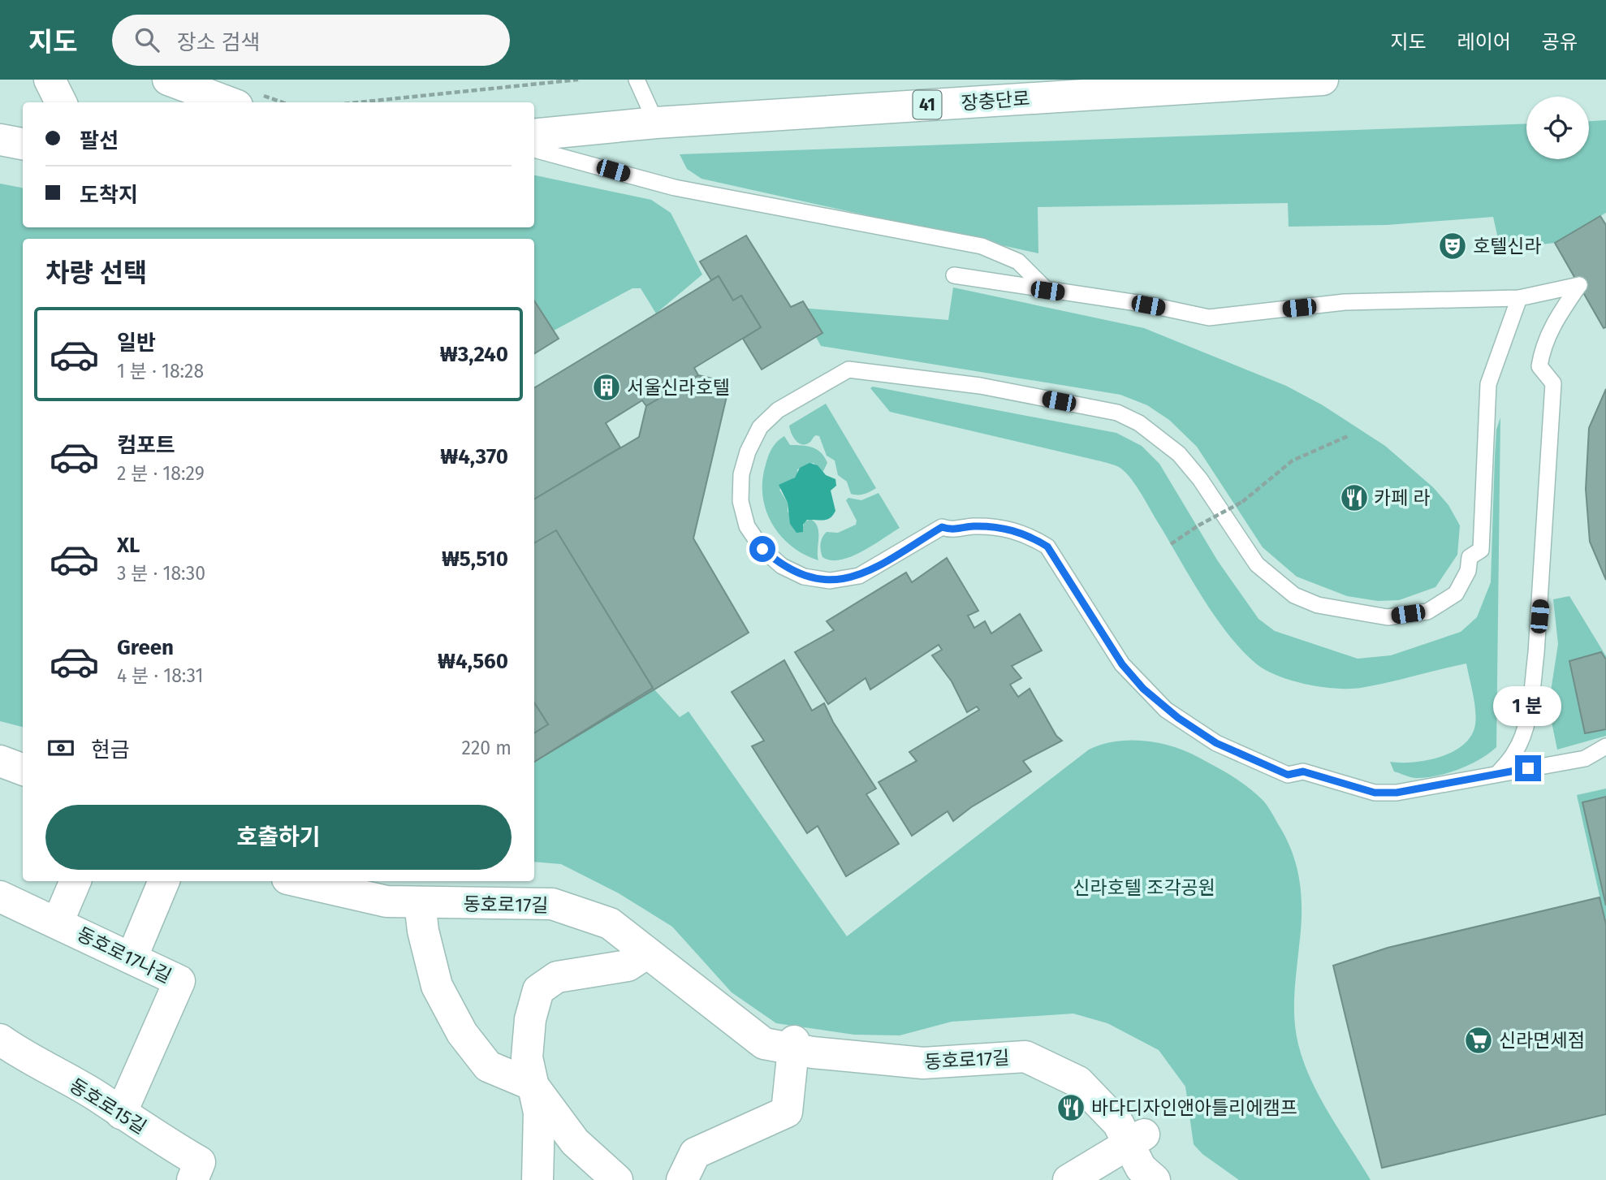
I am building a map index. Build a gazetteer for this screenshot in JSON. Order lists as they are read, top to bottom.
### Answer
{
  "streets": {
    "street": [
      "장충단로",
      "41",
      "동호로17길",
      "동호로17나길",
      "동호로15길"
    ]
  },
  "crossings": [
    ["동호로17나길", "동호로15길"]
  ],
  "parks": ["신라호텔 조각공원"],
  "places": {
    "theatre": ["호텔신라"],
    "building": ["서울신라호텔"],
    "restaurant": ["카페 라", "바다디자인앤아틀리에캠프"],
    "supermarket": ["신라면세점"]
  },
  "page": {
    "header": "지도",
    "search": "장소 검색",
    "nav": ["지도", "레이어", "공유"],
    "banner": ["팔선", "도착지"],
    "heading": "차량 선택",
    "list": [
      {
        "name": "일반",
        "note": "1 분 · 18:28",
        "value": "₩3,240"
      },
      {
        "name": "컴포트",
        "note": "2 분 · 18:29",
        "value": "₩4,370"
      },
      {
        "name": "XL",
        "note": "3 분 · 18:30",
        "value": "₩5,510"
      },
      {
        "name": "Green",
        "note": "4 분 · 18:31",
        "value": "₩4,560"
      }
    ],
    "bubble": "1 분",
    "pay": ["현금", "220 m"],
    "buttons": "호출하기"
  }
}
